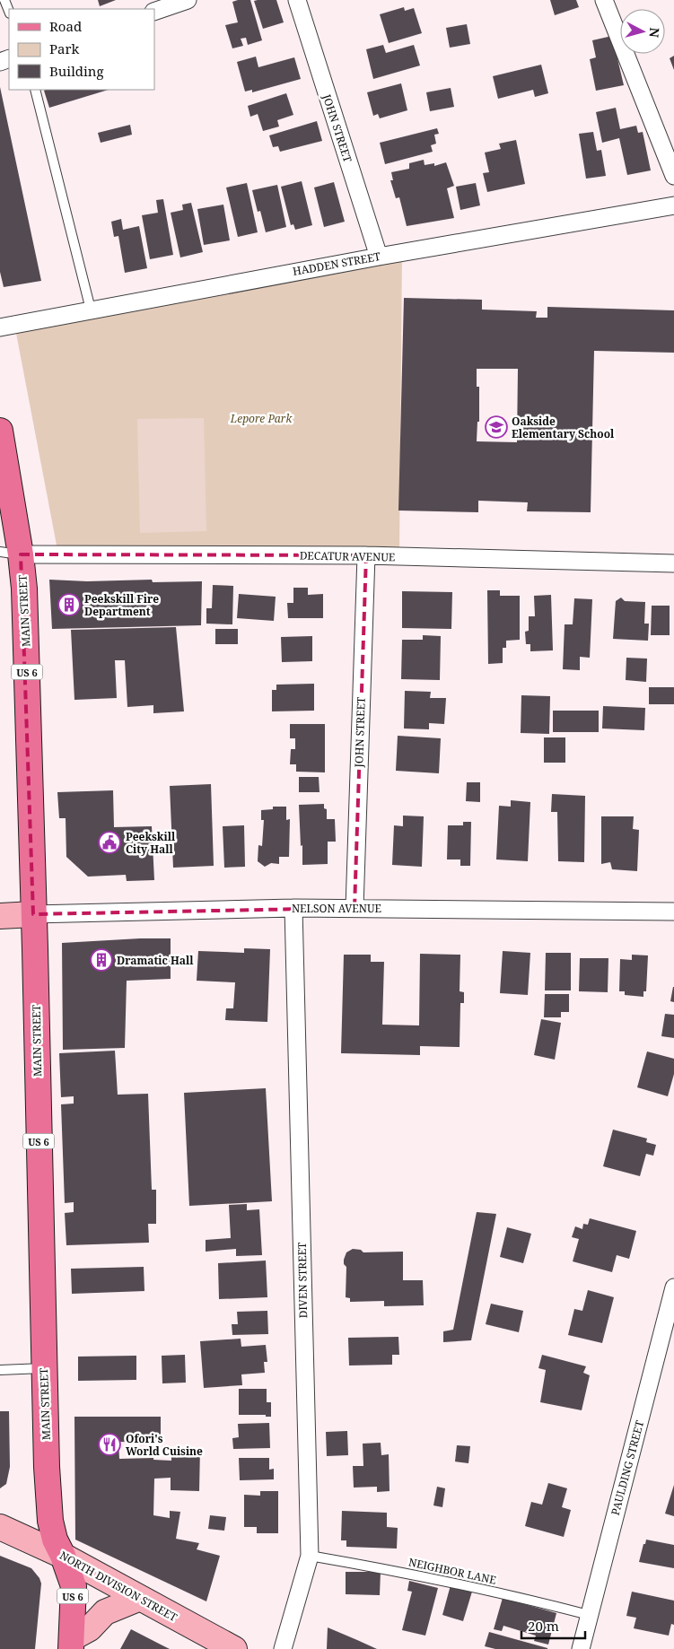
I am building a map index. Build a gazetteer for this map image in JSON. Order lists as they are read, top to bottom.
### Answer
{
  "streets": {
    "main road": ["MAIN STREET", "US 6"],
    "street": [
      "JOHN STREET",
      "HADDEN STREET",
      "DECATUR AVENUE",
      "NELSON AVENUE",
      "DIVEN STREET",
      "PAULDING STREET",
      "NORTH DIVISION STREET"
    ],
    "lane": ["NEIGHBOR LANE"]
  },
  "crossings": [
    ["JOHN STREET", "HADDEN STREET"],
    ["JOHN STREET", "DECATUR AVENUE"],
    ["JOHN STREET", "NELSON AVENUE"],
    ["DECATUR AVENUE", "MAIN STREET"],
    ["MAIN STREET", "NELSON AVENUE"],
    ["MAIN STREET", "NORTH DIVISION STREET"],
    ["NELSON AVENUE", "DIVEN STREET"],
    ["DIVEN STREET", "NEIGHBOR LANE"],
    ["PAULDING STREET", "NEIGHBOR LANE"]
  ],
  "parks": ["Lepore Park"],
  "places": {
    "school or university": ["Oakside Elementary School"],
    "building": ["Peekskill Fire Department", "Dramatic Hall"],
    "public building": ["Peekskill City Hall"],
    "restaurant": ["Ofori's World Cuisine"]
  },
  "legend": ["Road", "Park", "Building"],
  "scale_bar": "20 m",
  "north": "right"
}
